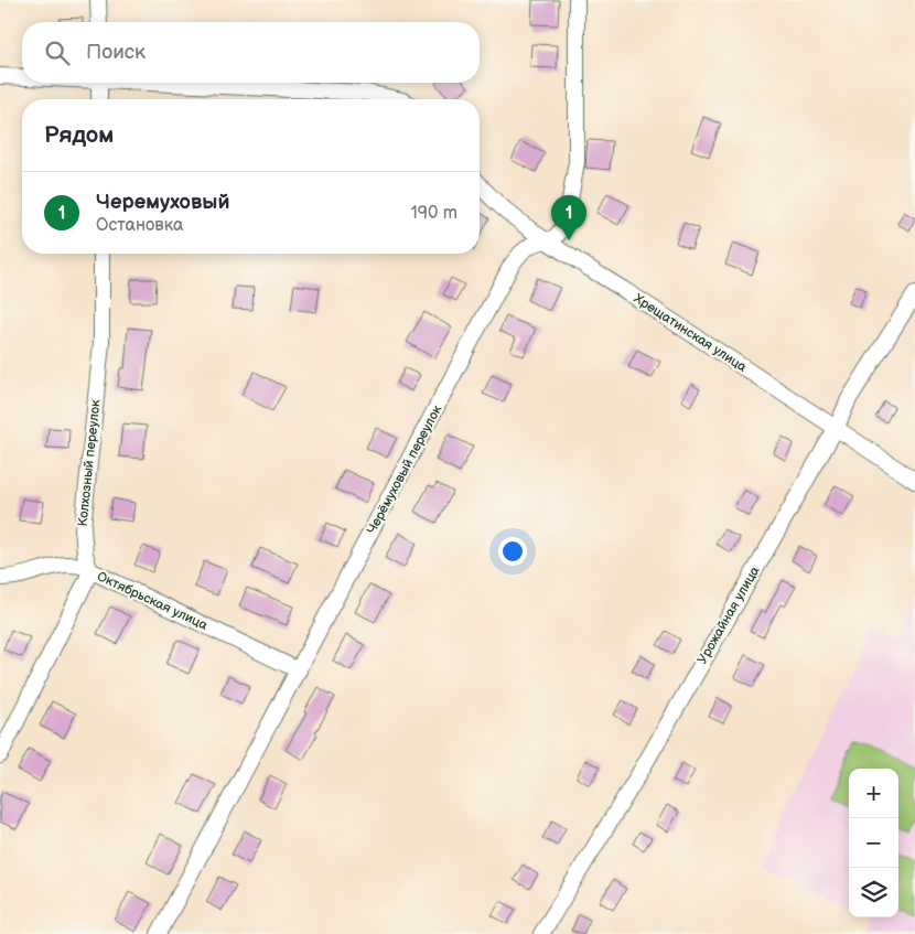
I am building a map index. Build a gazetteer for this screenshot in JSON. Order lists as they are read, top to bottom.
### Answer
{
  "streets": {
    "street": [
      "Хрещатинская улица",
      "Колхозный переулок",
      "Черёмуховый переулок",
      "Октябрьская улица",
      "Урожайная улица"
    ]
  },
  "crossings": [
    ["Хрещатинская улица", "Черёмуховый переулок"],
    ["Хрещатинская улица", "Урожайная улица"],
    ["Колхозный переулок", "Октябрьская улица"],
    ["Черёмуховый переулок", "Октябрьская улица"]
  ],
  "page": {
    "search": "Поиск",
    "heading": "Рядом",
    "list": [
      {
        "mark": "1",
        "name": "Черемуховый",
        "note": "Остановка",
        "value": "190 m"
      }
    ],
    "pins": "1",
    "map_buttons": ["+", "−"]
  }
}
